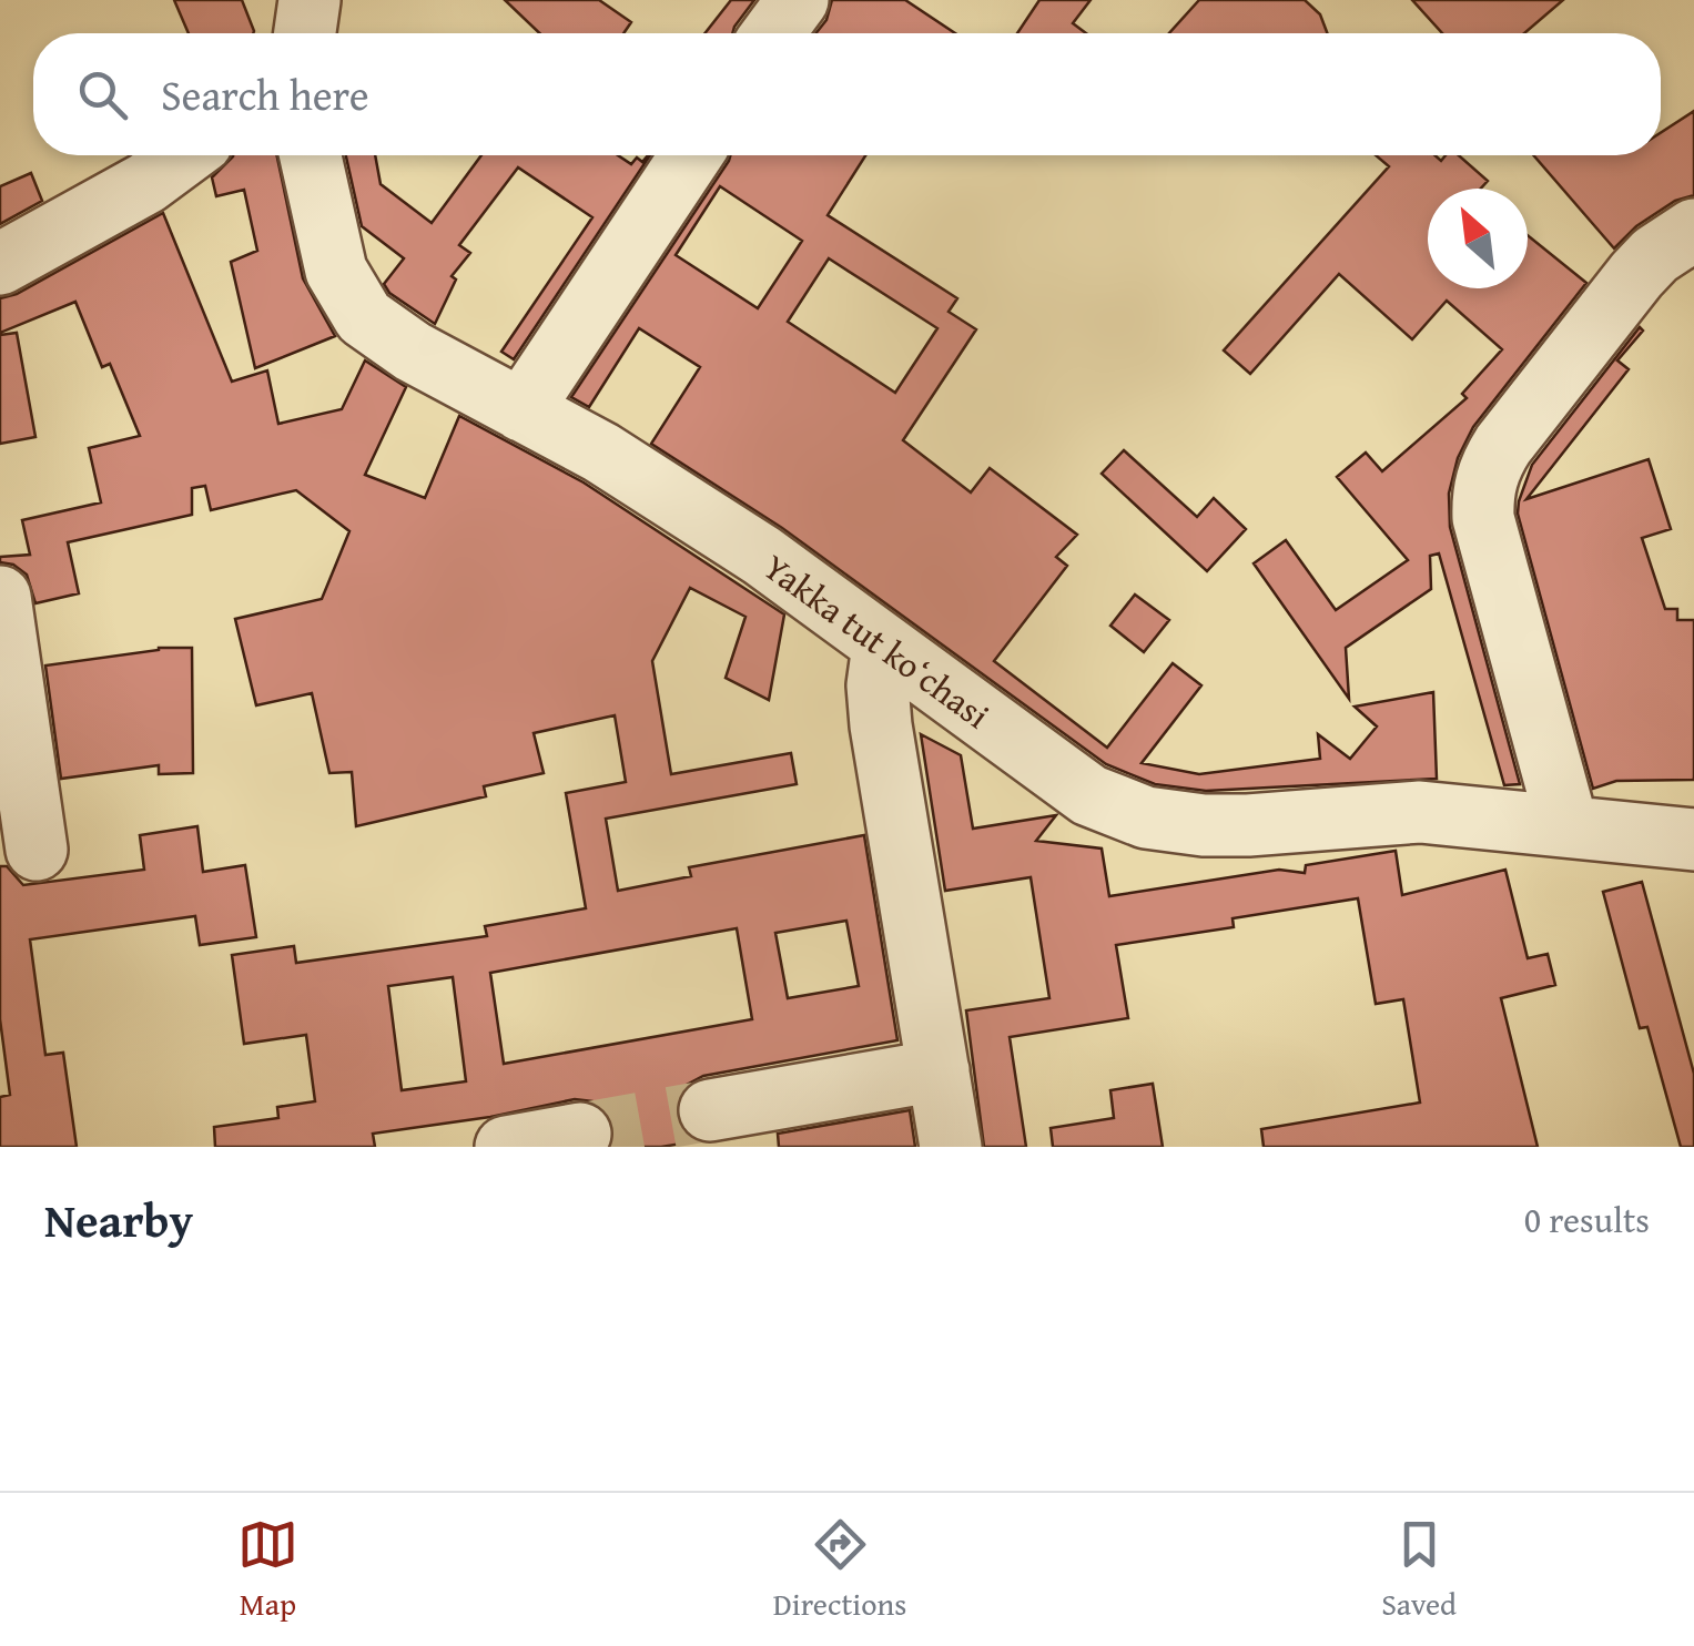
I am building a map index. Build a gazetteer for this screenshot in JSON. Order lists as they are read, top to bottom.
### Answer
{
  "streets": {
    "street": ["Yakka tut koʻchasi"]
  },
  "north": "top left",
  "page": {
    "search": "Search here",
    "heading": ["Nearby", "0 results"],
    "nav": ["Map", "Directions", "Saved"]
  }
}
